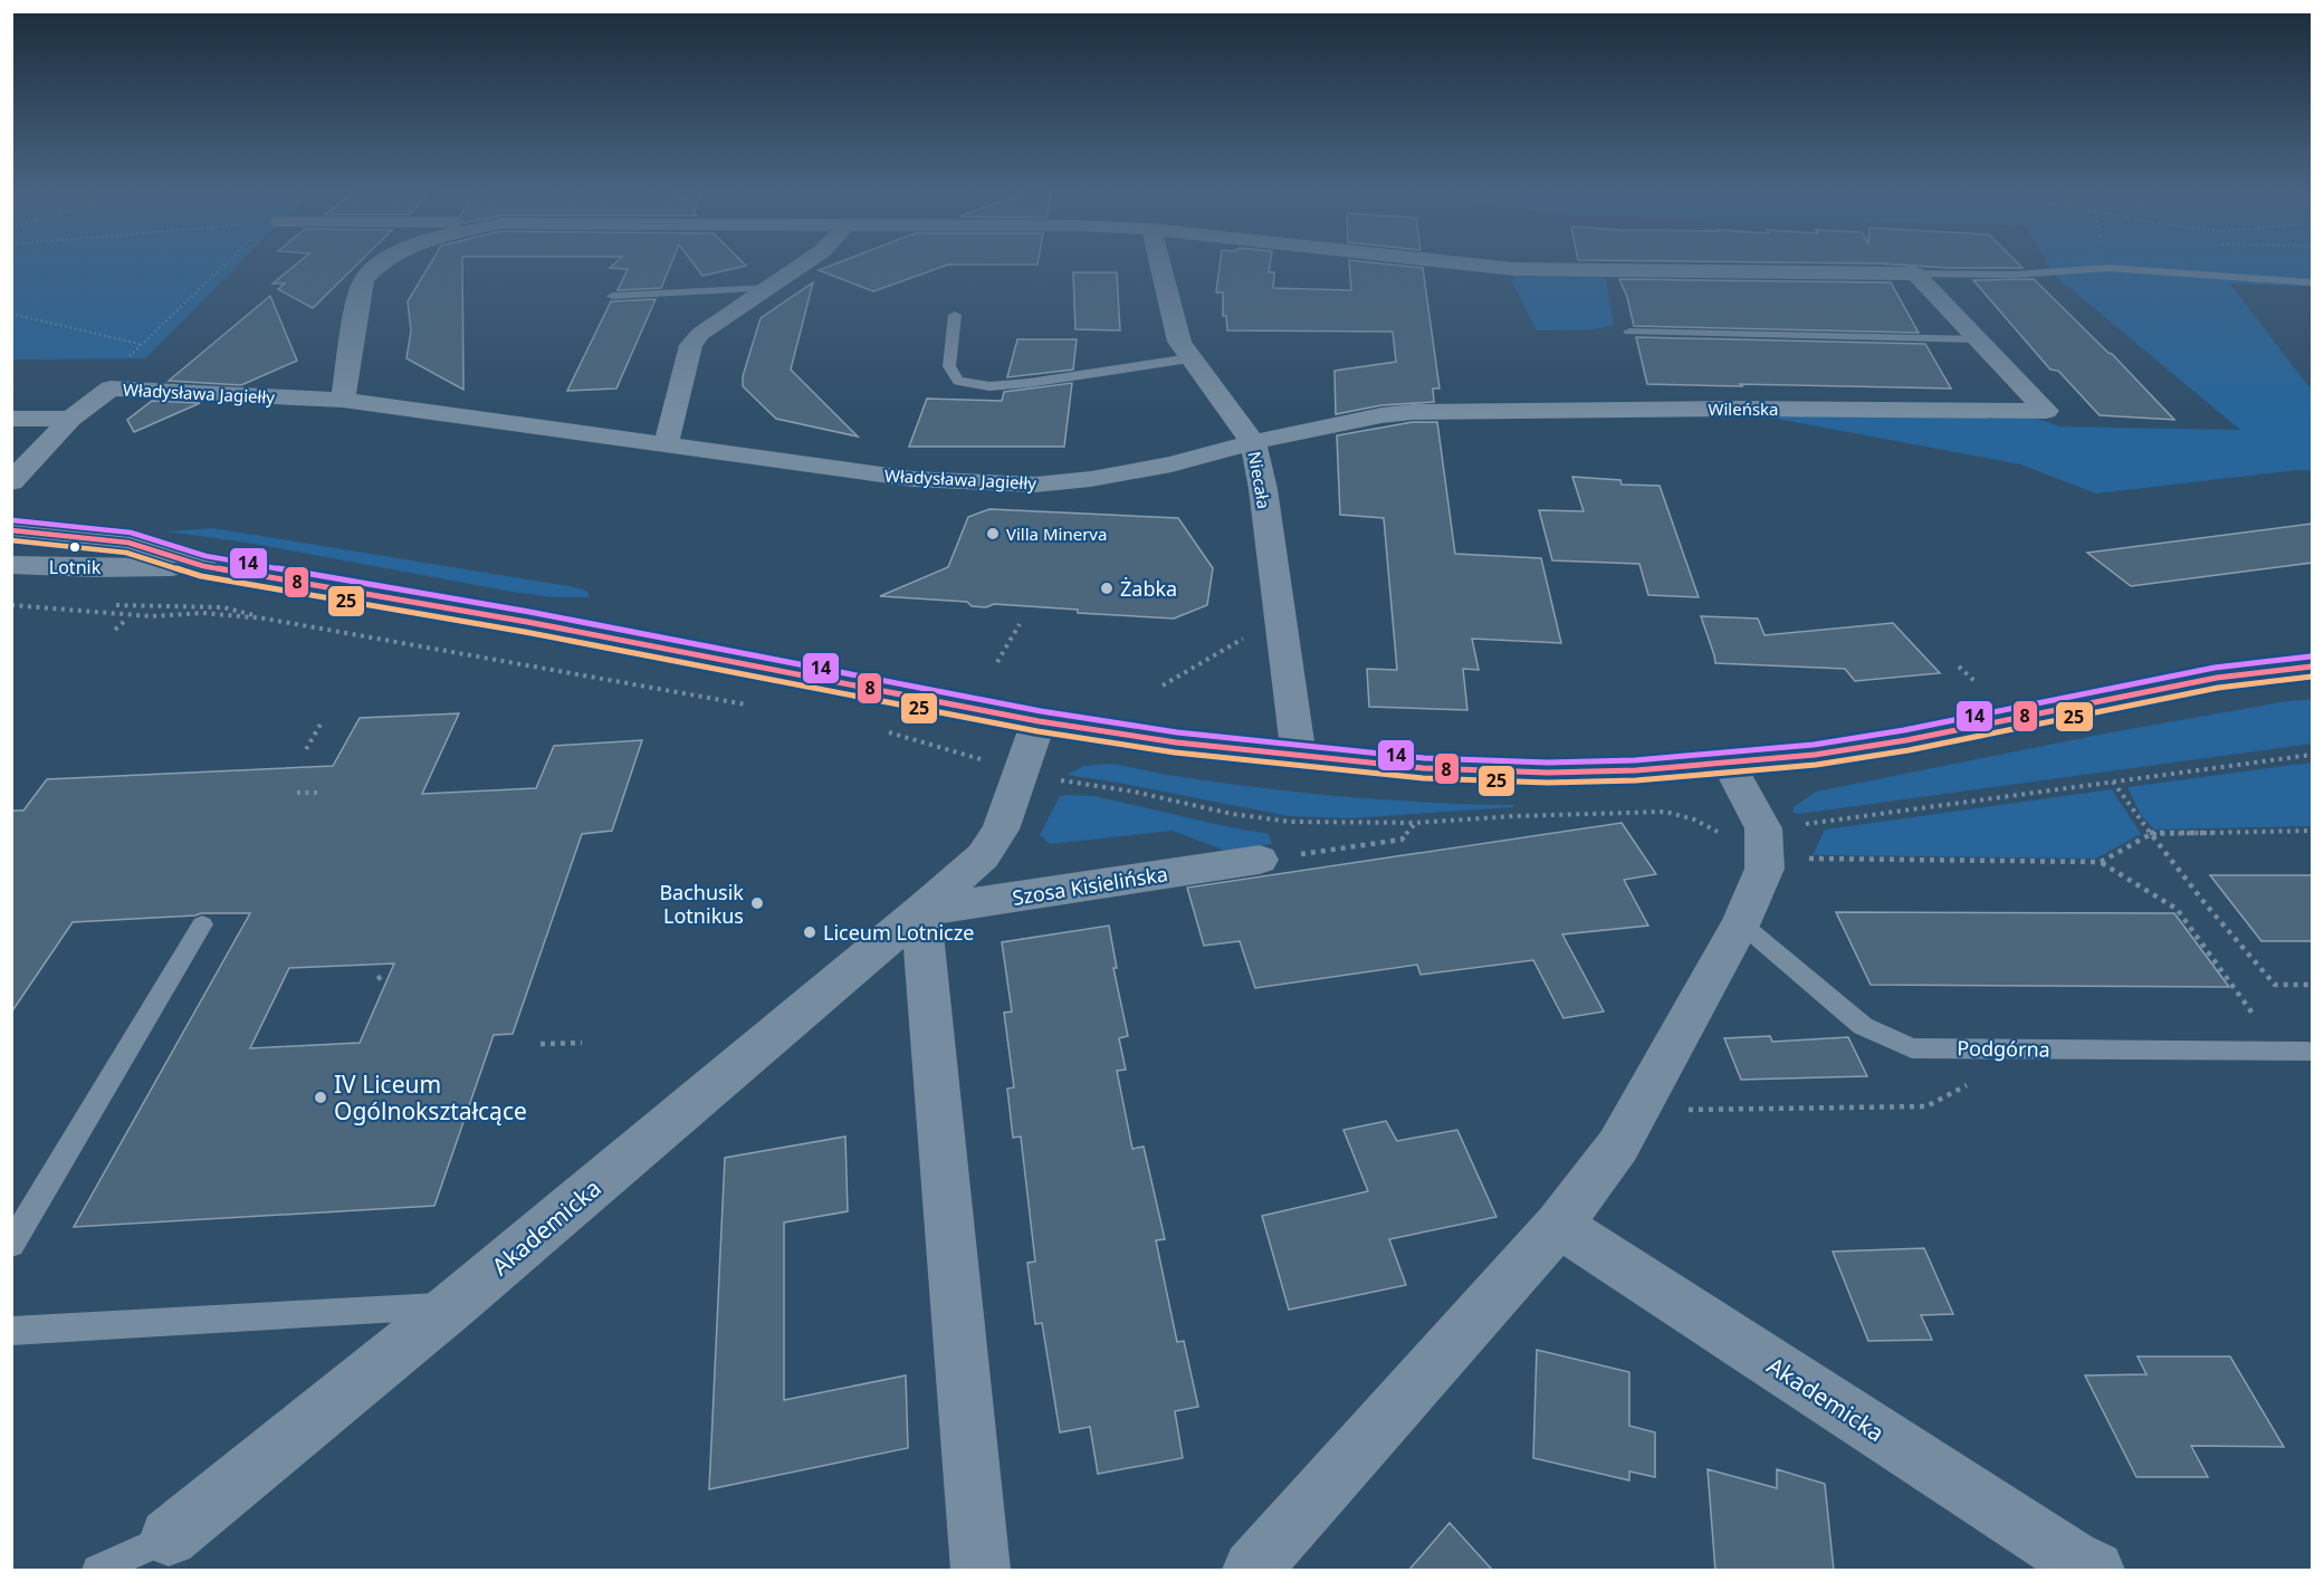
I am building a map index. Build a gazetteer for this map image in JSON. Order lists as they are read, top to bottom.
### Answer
{
  "streets": {
    "street": [
      "Władysława Jagiełły",
      "Wileńska",
      "Niecała",
      "Szosa Kisielińska",
      "Akademicka"
    ],
    "lane": ["Podgórna"]
  },
  "crossings": [
    ["Władysława Jagiełły", "Wileńska"],
    ["Władysława Jagiełły", "Niecała"],
    ["Wileńska", "Niecała"],
    ["Szosa Kisielińska", "Akademicka"]
  ],
  "places": [
    "Villa Minerva",
    "Lotnik",
    "Żabka",
    "Bachusik Lotnikus",
    "Liceum Lotnicze",
    "IV Liceum Ogólnokształcące"
  ],
  "lines": ["transit line 14", "transit line 8", "transit line 25"]
}
